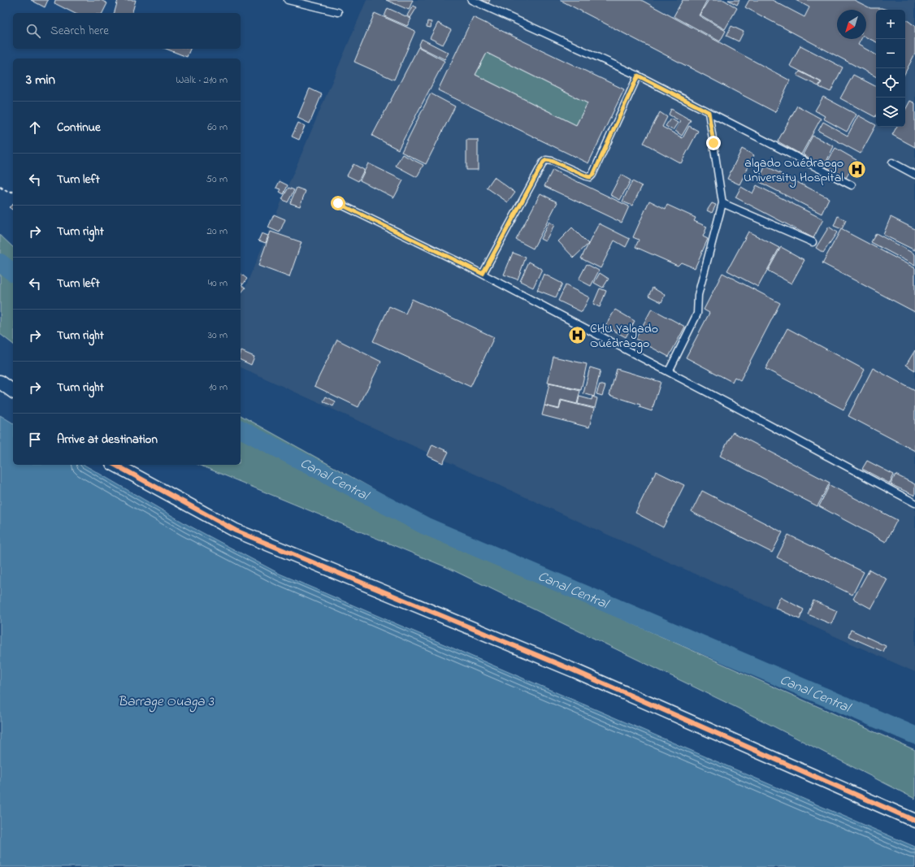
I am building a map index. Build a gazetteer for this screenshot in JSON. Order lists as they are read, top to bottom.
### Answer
{
  "water": ["Canal Central", "Barrage Ouaga 3"],
  "places": {
    "hospital": ["algado Ouédraogo University Hospital", "CHU Yalgado Ouédraogo"]
  },
  "north": "bottom left",
  "page": {
    "map_buttons": ["+", "−"],
    "search": "Search here",
    "heading": ["3 min", "Walk · 210 m"],
    "list": [
      ["Continue", "60 m"],
      ["Turn left", "50 m"],
      ["Turn right", "20 m"],
      ["Turn left", "40 m"],
      ["Turn right", "30 m"],
      ["Turn right", "10 m"],
      "Arrive at destination"
    ]
  }
}
